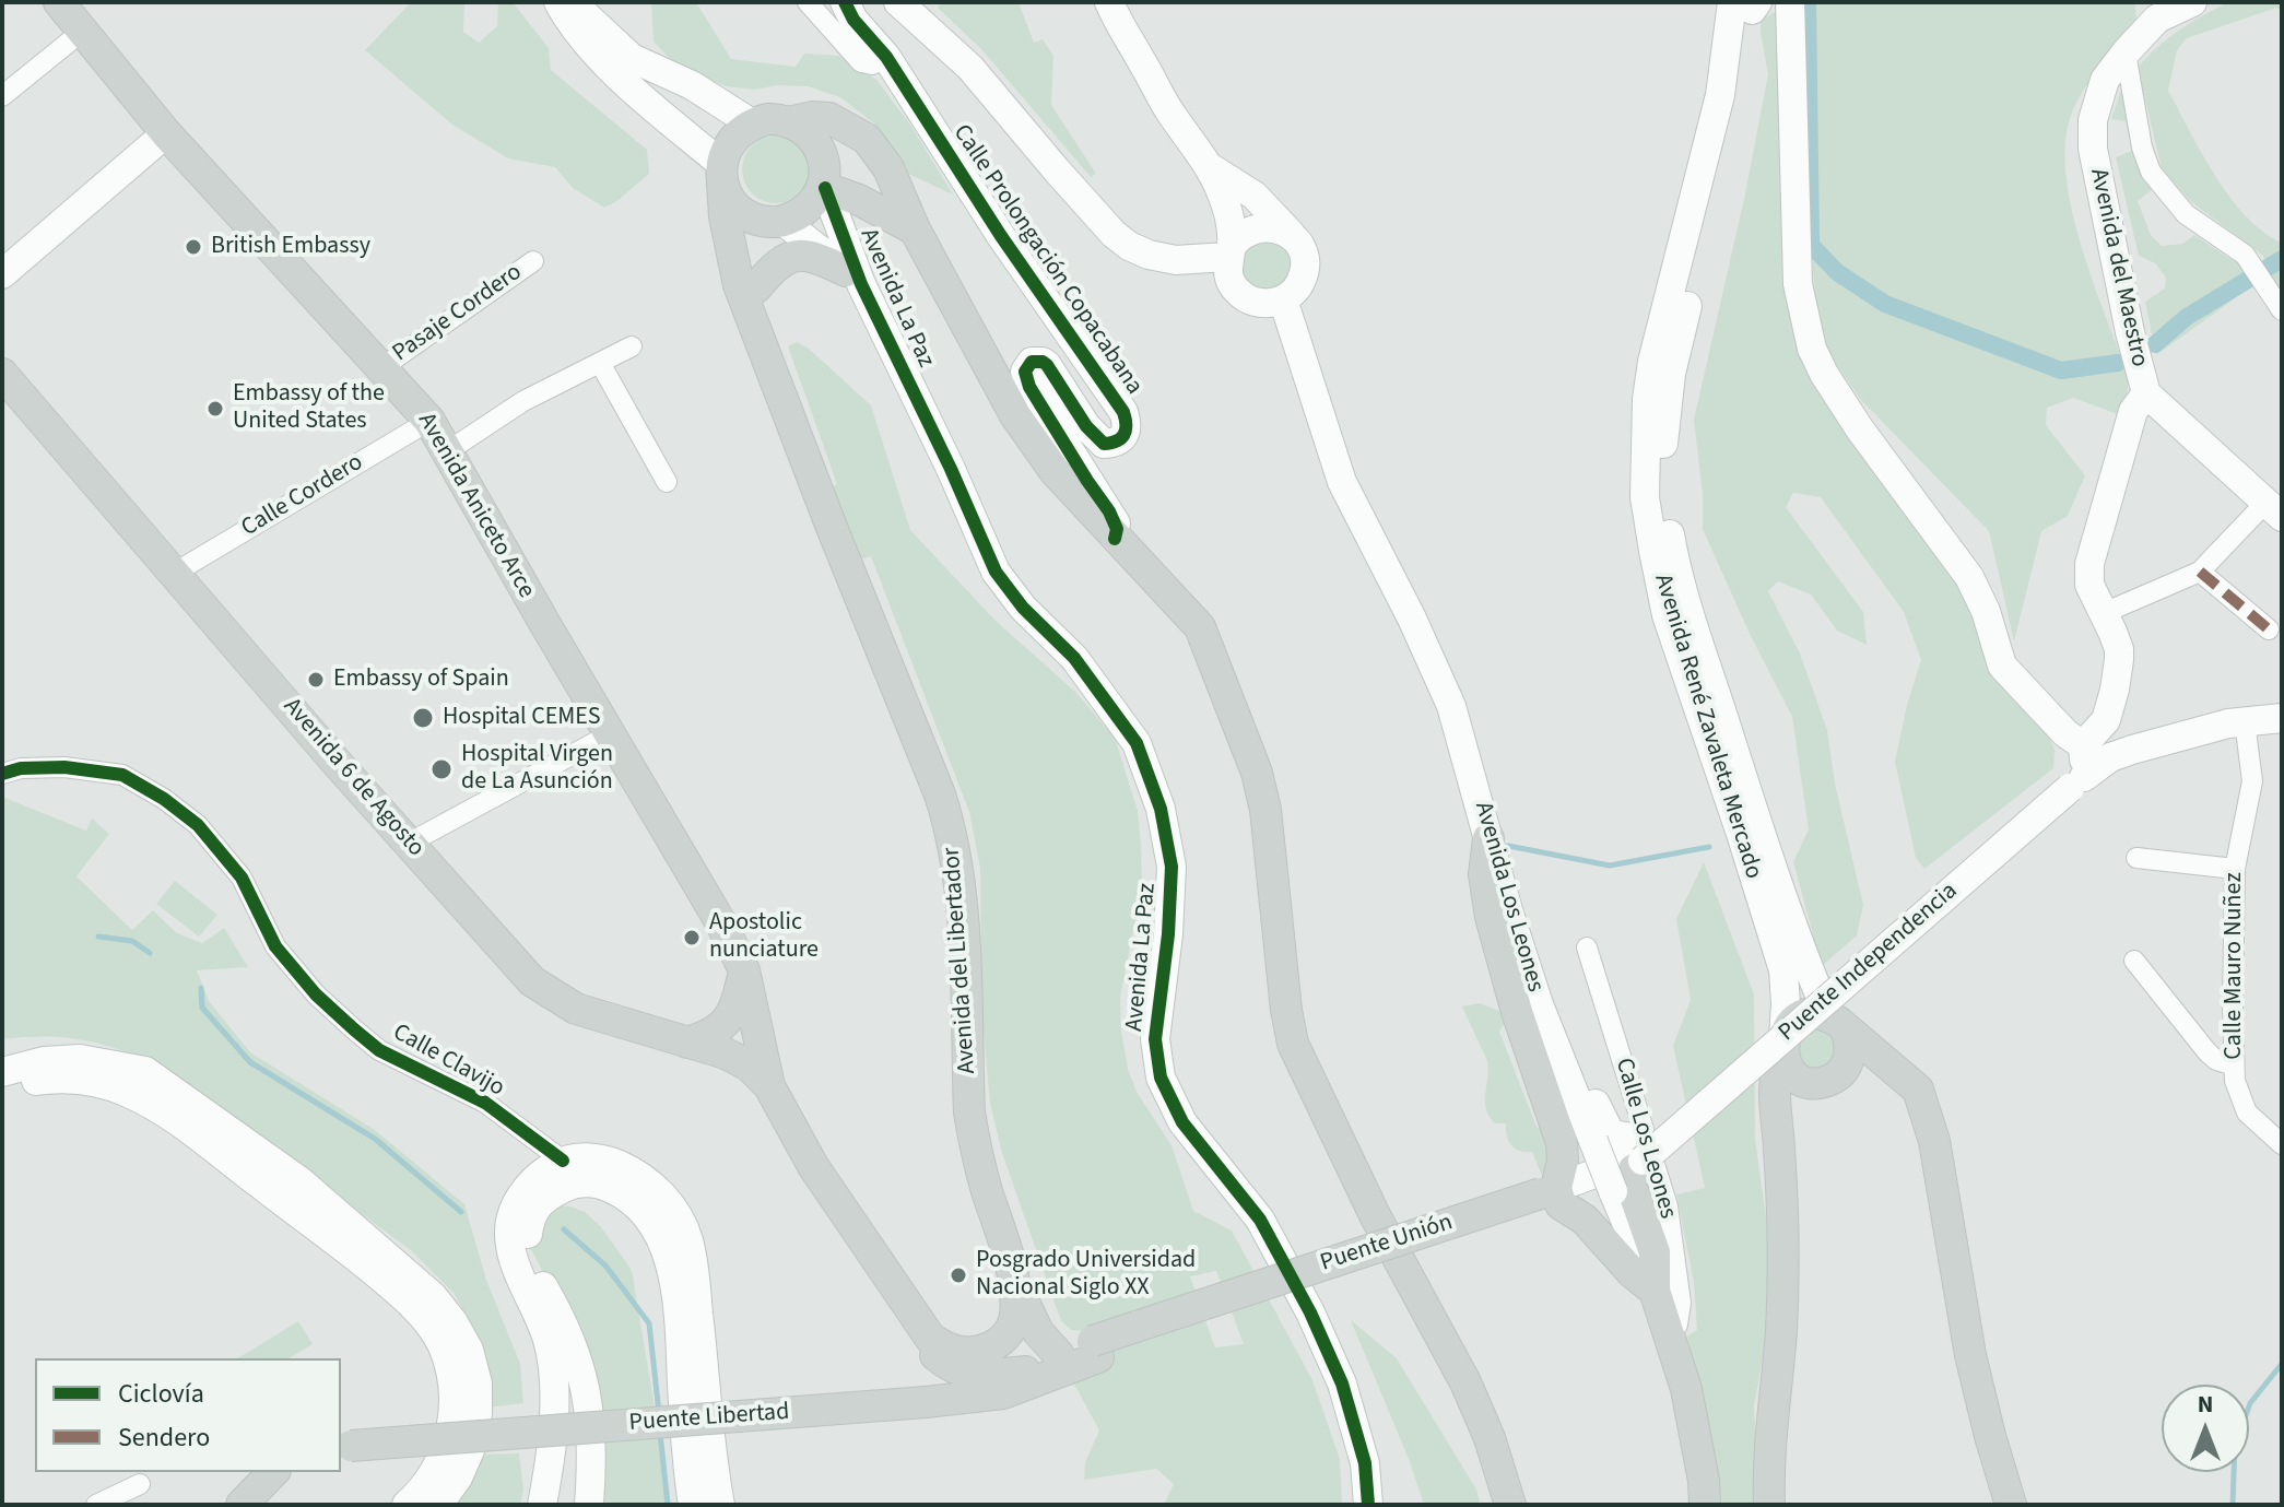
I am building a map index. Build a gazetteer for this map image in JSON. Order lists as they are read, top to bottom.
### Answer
{
  "streets": {
    "main road": [
      "Calle Prolongación Copacabana",
      "Avenida del Maestro",
      "Avenida La Paz",
      "Avenida Aniceto Arce",
      "Avenida René Zavaleta Mercado",
      "Avenida 6 de Agosto",
      "Avenida Los Leones",
      "Avenida del Libertador",
      "Puente Independencia",
      "Puente Unión",
      "Puente Libertad"
    ],
    "street": [
      "Pasaje Cordero",
      "Calle Cordero",
      "Calle Mauro Nuñez",
      "Calle Clavijo",
      "Calle Los Leones"
    ]
  },
  "crossings": [
    ["Calle Prolongación Copacabana", "Avenida Los Leones"],
    ["Avenida del Maestro", "Puente Independencia"],
    ["Avenida La Paz", "Avenida del Libertador"],
    ["Pasaje Cordero", "Avenida Aniceto Arce"],
    ["Calle Cordero", "Avenida Aniceto Arce"],
    ["Calle Cordero", "Avenida 6 de Agosto"],
    ["Avenida Aniceto Arce", "Avenida 6 de Agosto"],
    ["Avenida Los Leones", "Puente Independencia"],
    ["Avenida Los Leones", "Puente Unión"],
    ["Puente Independencia", "Puente Unión"],
    ["Puente Unión", "Puente Libertad"]
  ],
  "places": [
    "British Embassy",
    "Embassy of the United States",
    "Embassy of Spain",
    "Hospital CEMES",
    "Hospital Virgen de La Asunción",
    "Apostolic nunciature",
    "Posgrado Universidad Nacional Siglo XX"
  ],
  "legend": ["Ciclovía", "Sendero"],
  "north": "top"
}
